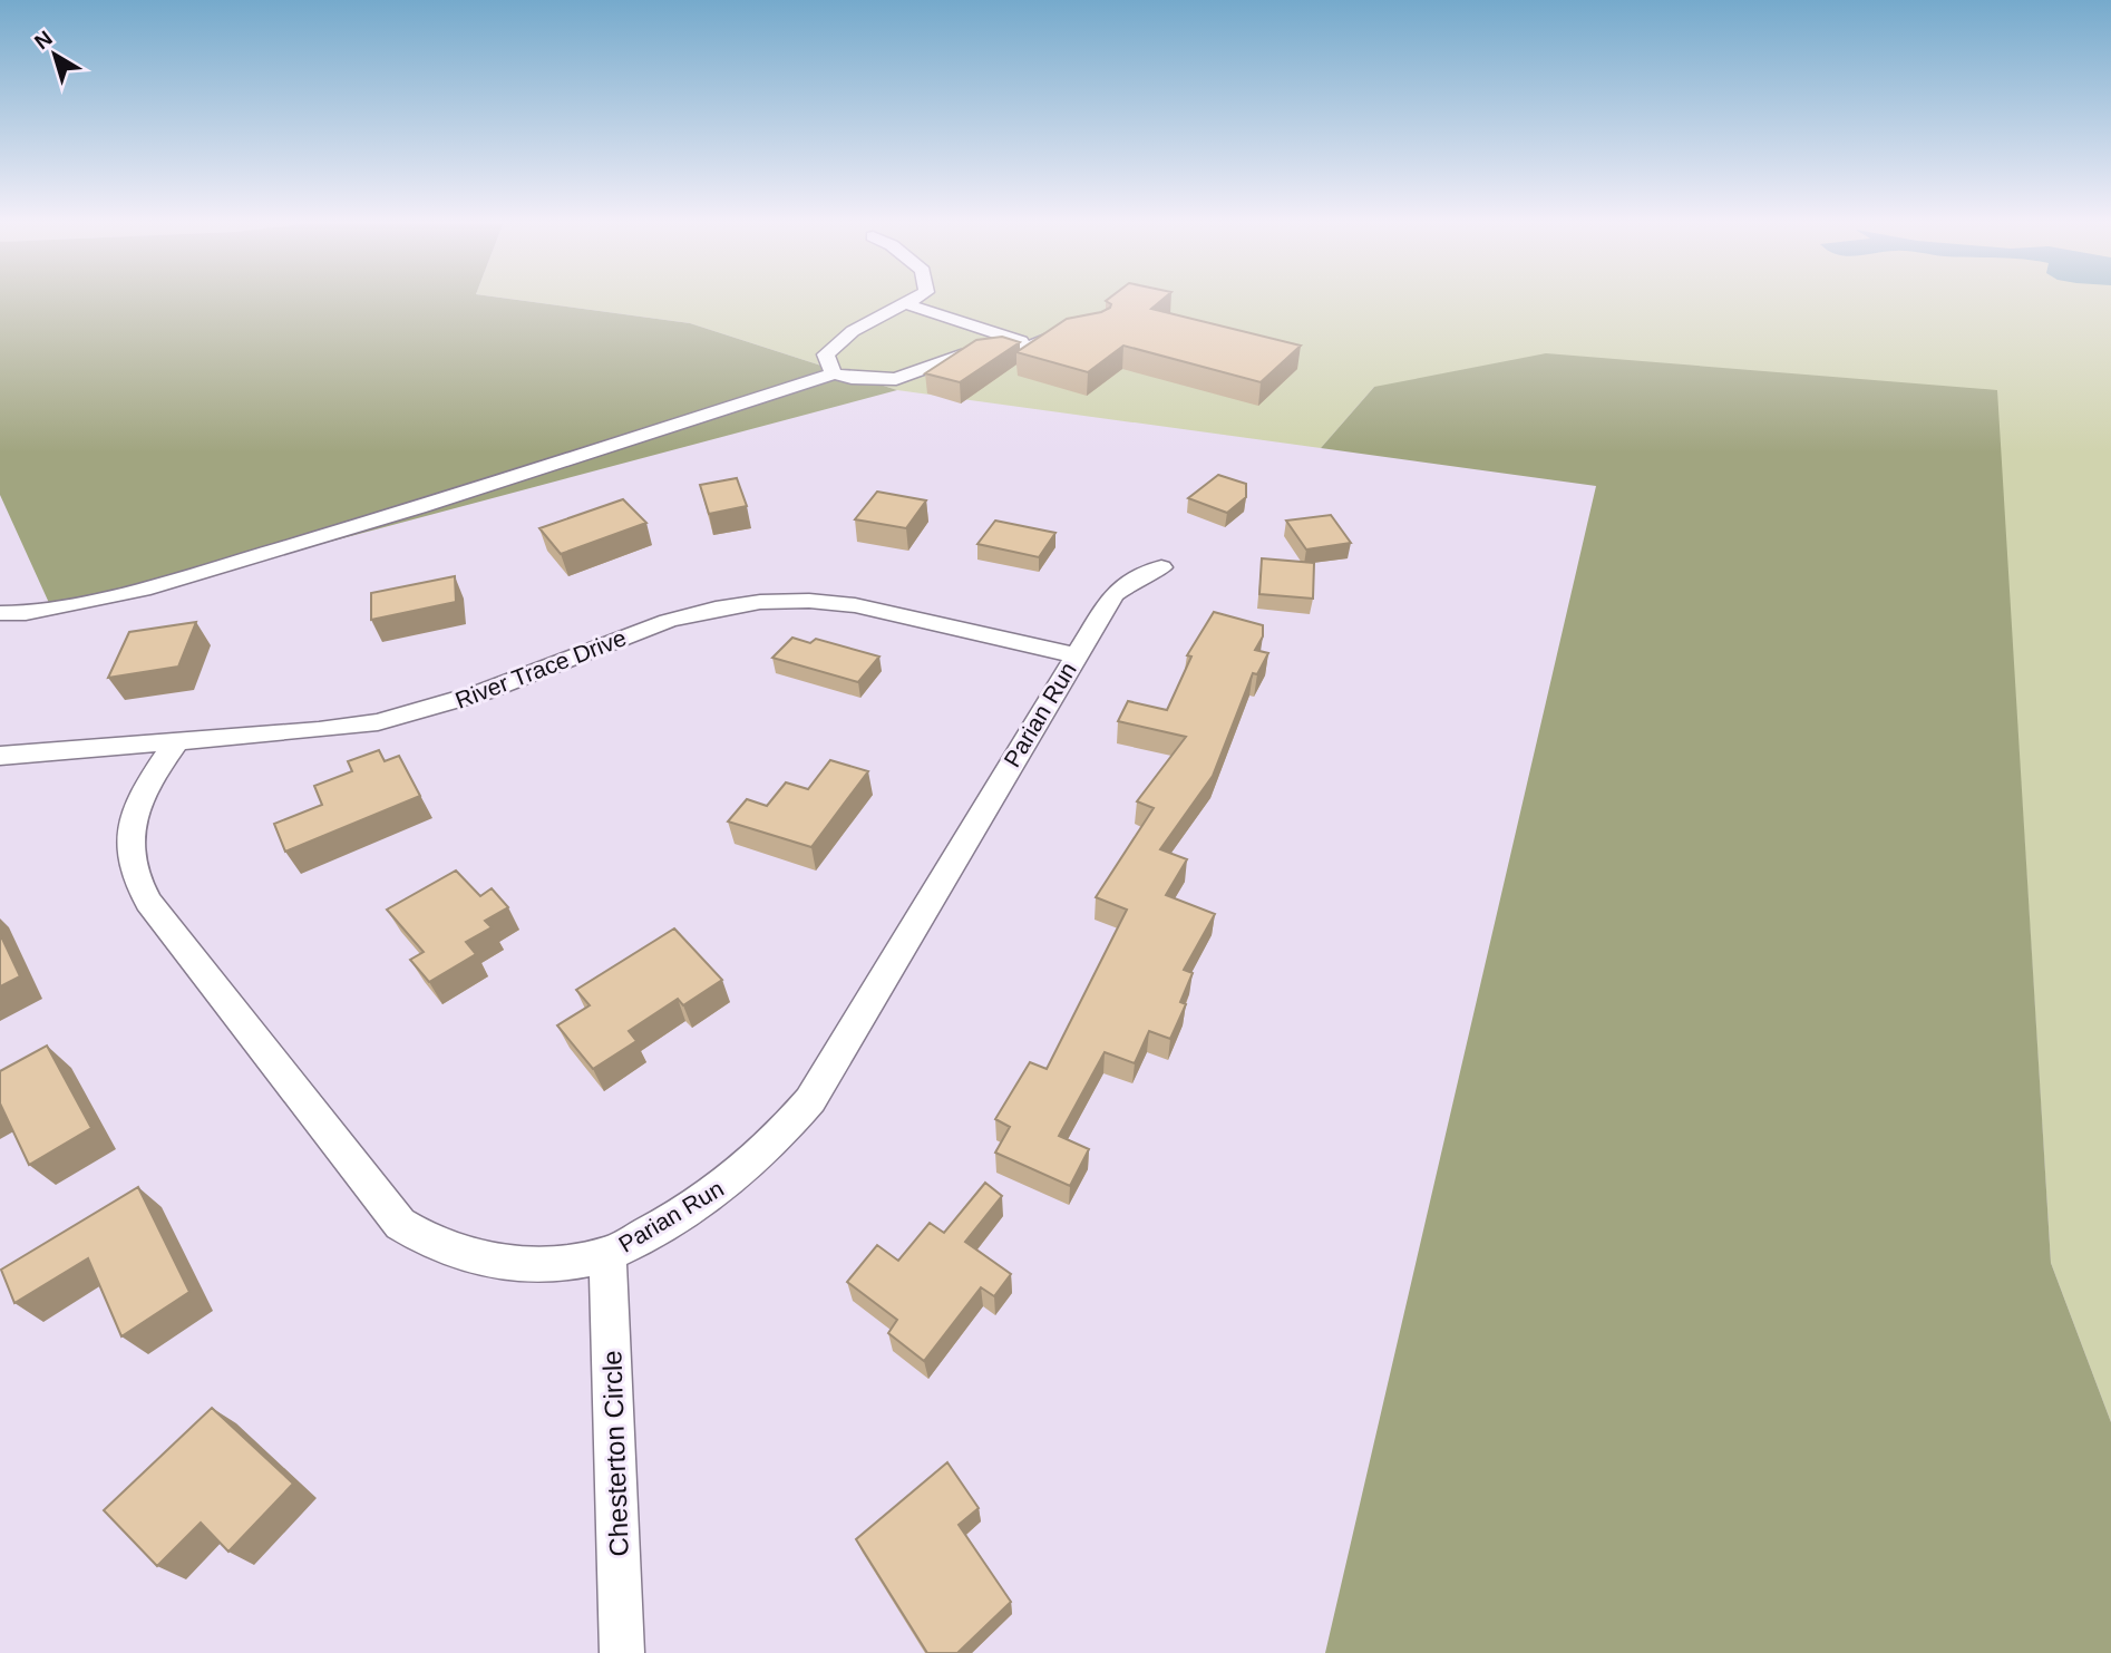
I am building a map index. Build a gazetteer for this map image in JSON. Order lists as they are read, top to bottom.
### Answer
{
  "streets": {
    "street": ["River Trace Drive", "Parian Run", "Chesterton Circle"]
  },
  "crossings": [
    ["River Trace Drive", "Parian Run"],
    ["Parian Run", "Chesterton Circle"]
  ],
  "north": "top left"
}
